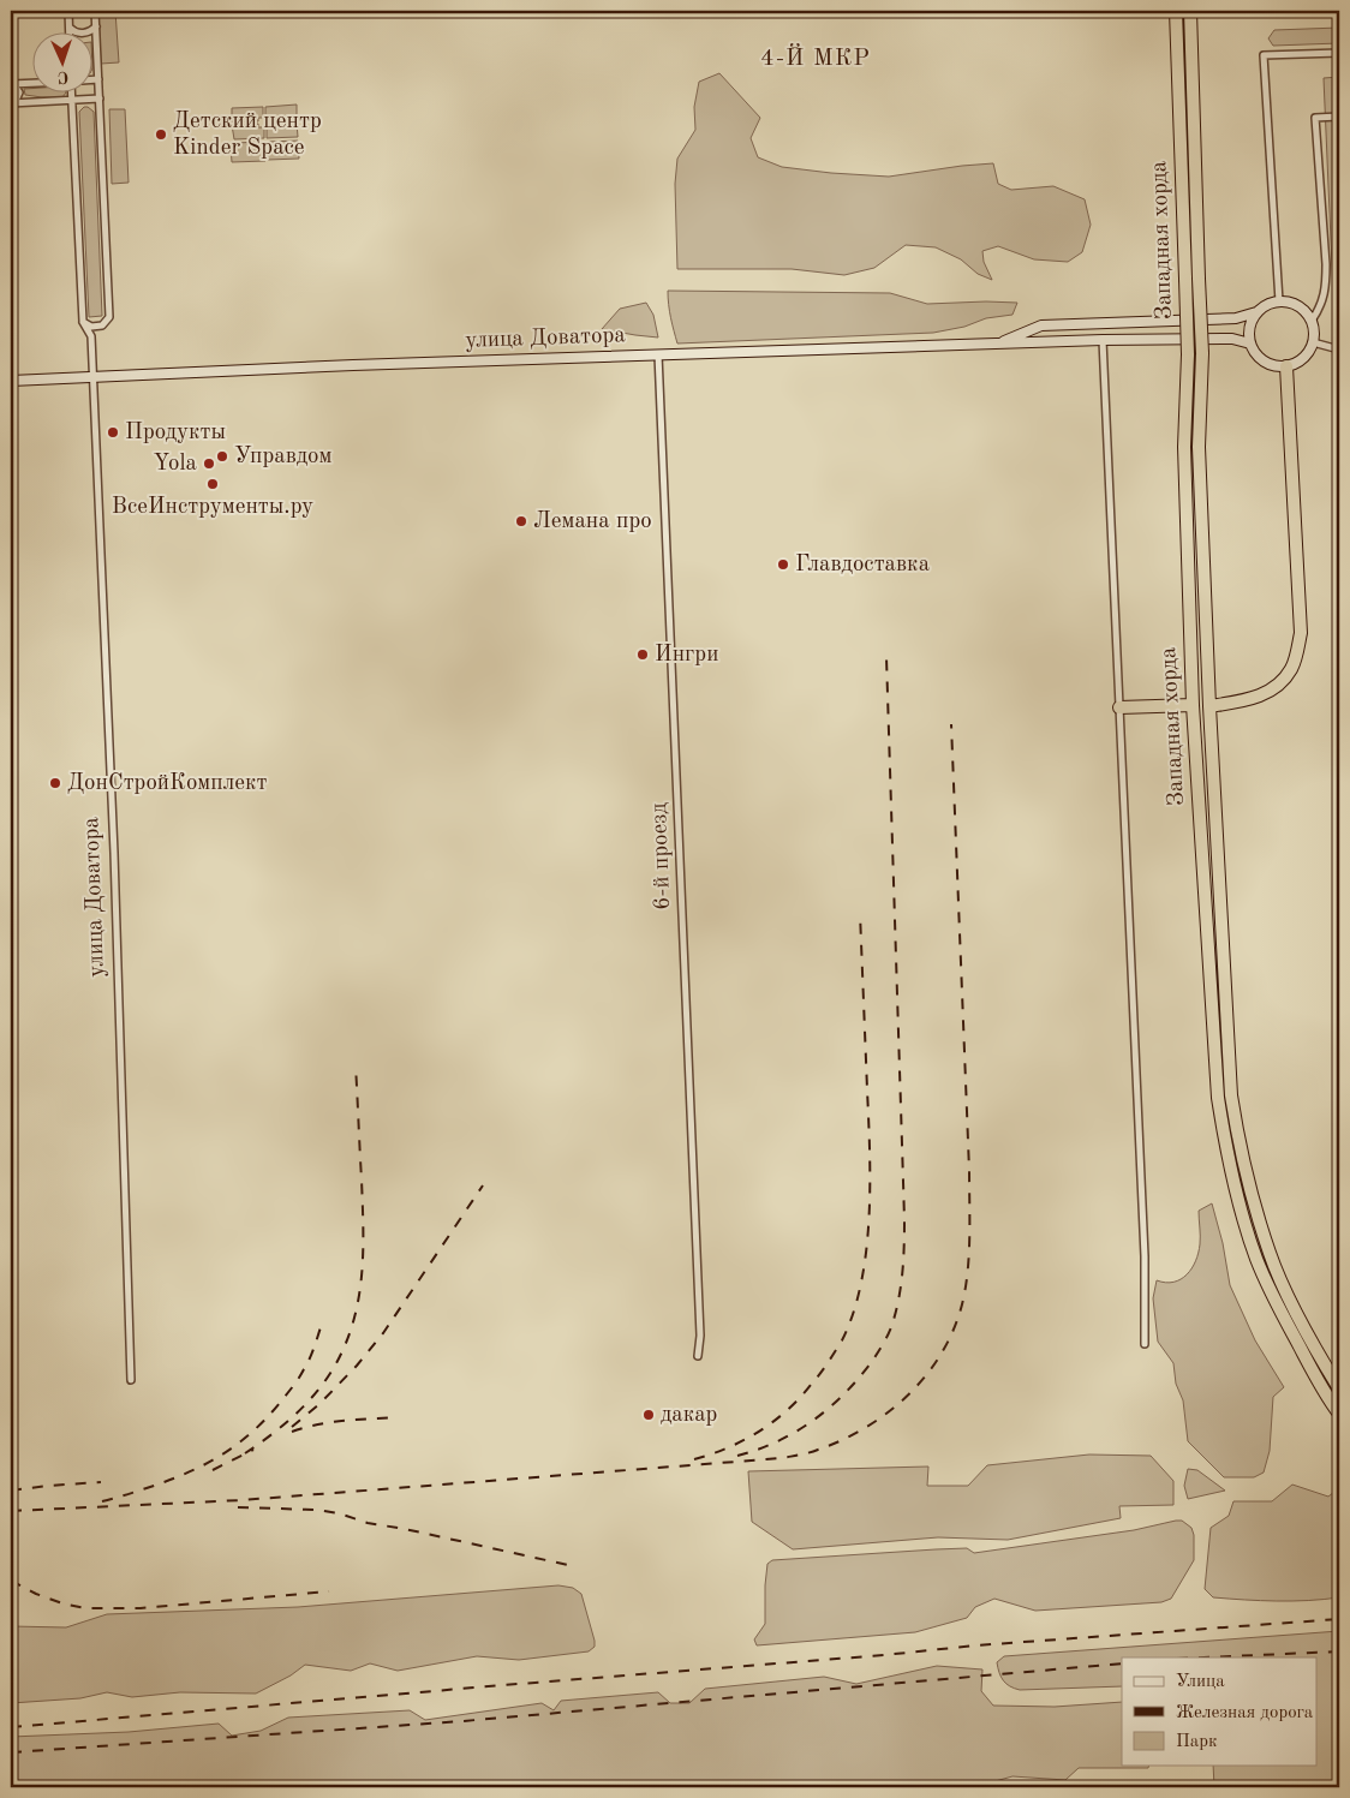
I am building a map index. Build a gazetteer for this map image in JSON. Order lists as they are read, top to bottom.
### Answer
{
  "streets": {
    "highway": ["Западная хорда"],
    "street": ["улица Доватора", "6-й проезд"]
  },
  "crossings": [
    ["улица Доватора", "6-й проезд"]
  ],
  "districts": ["4-Й МКР"],
  "places": [
    "Детский центр Kinder Space",
    "Продукты",
    "Управдом",
    "Yola",
    "ВсеИнструменты.ру",
    "Лемана про",
    "Главдоставка",
    "Ингри",
    "ДонСтройКомплект",
    "дакар"
  ],
  "legend": ["Улица", "Железная дорога", "Парк"],
  "north": "bottom"
}
